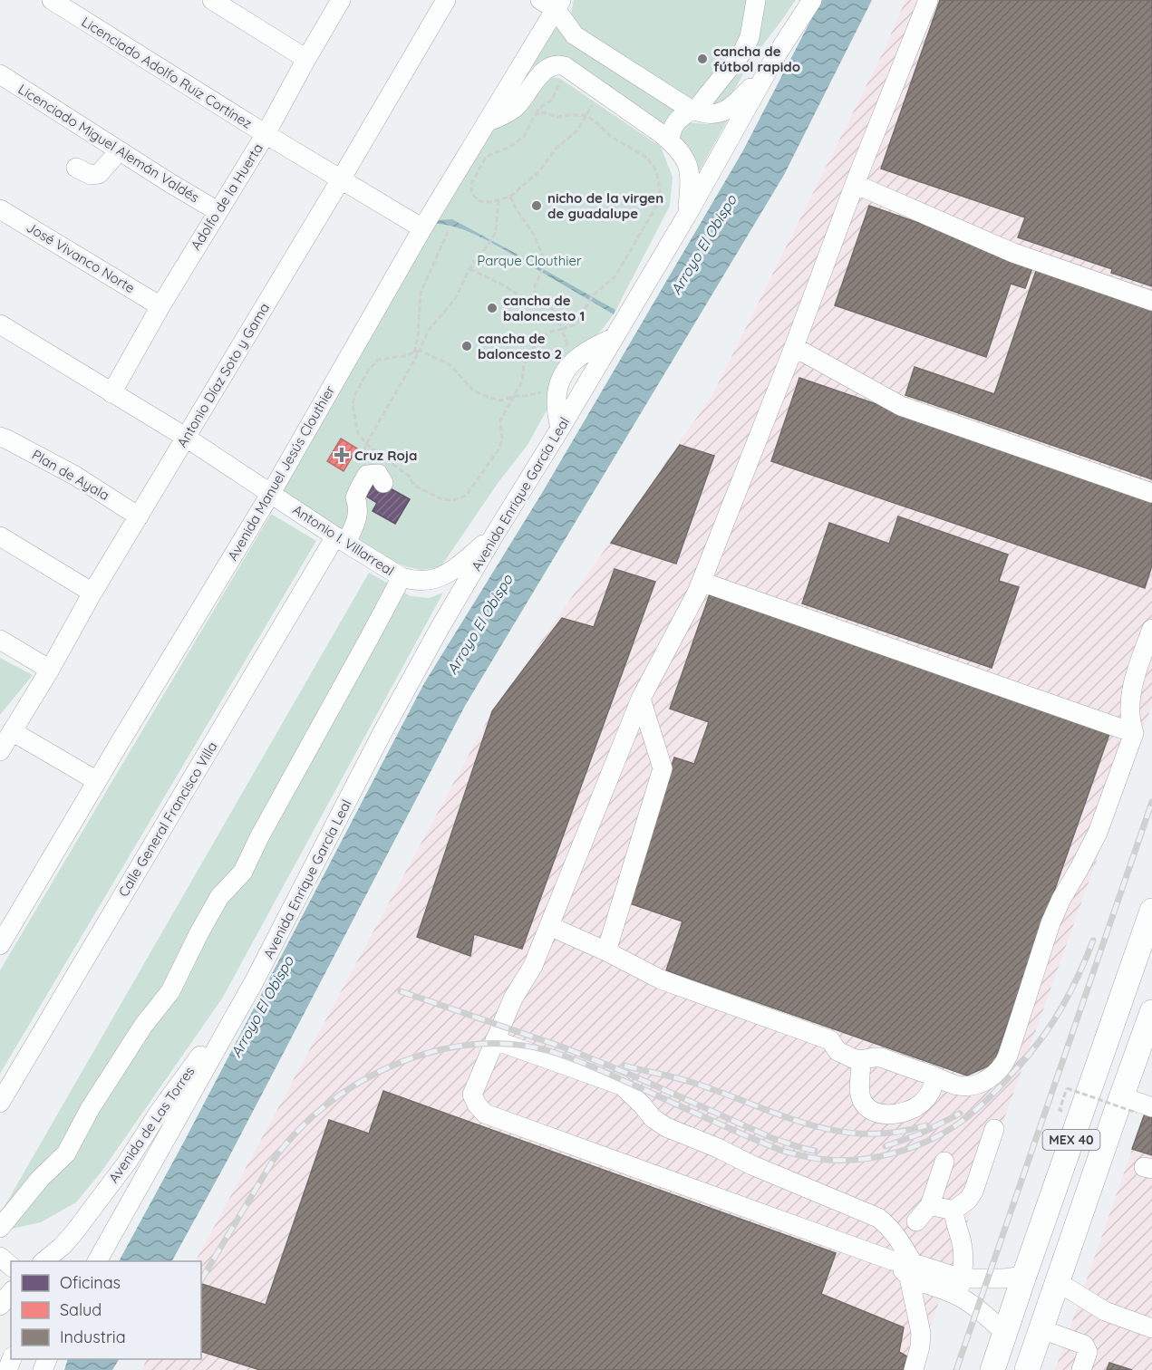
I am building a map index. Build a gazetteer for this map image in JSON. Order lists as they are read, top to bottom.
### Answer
{
  "streets": {
    "main road": ["MEX 40"],
    "street": [
      "Licenciado Adolfo Ruiz Cortínez",
      "Licenciado Miguel Alemán Valdés",
      "Adolfo de la Huerta",
      "José Vivanco Norte",
      "Antonio Díaz Soto y Gama",
      "Avenida Manuel Jesús Clouthier",
      "Plan de Ayala",
      "Avenida Enrique García Leal",
      "Antonio I. Villarreal",
      "Calle General Francisco Villa",
      "Avenida de Las Torres"
    ]
  },
  "crossings": [
    ["Licenciado Adolfo Ruiz Cortínez", "Adolfo de la Huerta"],
    ["Licenciado Adolfo Ruiz Cortínez", "Antonio Díaz Soto y Gama"],
    ["Licenciado Adolfo Ruiz Cortínez", "Avenida Manuel Jesús Clouthier"],
    ["Licenciado Miguel Alemán Valdés", "Adolfo de la Huerta"],
    ["Adolfo de la Huerta", "José Vivanco Norte"],
    ["Adolfo de la Huerta", "Antonio I. Villarreal"],
    ["Antonio Díaz Soto y Gama", "Plan de Ayala"],
    ["Antonio Díaz Soto y Gama", "Antonio I. Villarreal"],
    ["Avenida Manuel Jesús Clouthier", "Antonio I. Villarreal"],
    ["Avenida Enrique García Leal", "Antonio I. Villarreal"],
    ["Avenida Enrique García Leal", "Avenida de Las Torres"],
    ["Antonio I. Villarreal", "Calle General Francisco Villa"]
  ],
  "water": ["Arroyo El Obispo"],
  "parks": ["Parque Clouthier"],
  "places": {
    "other": [
      "cancha de fútbol rapido",
      "nicho de la virgen de guadalupe",
      "cancha de baloncesto 1",
      "cancha de baloncesto 2"
    ],
    "health": ["Cruz Roja"]
  },
  "legend": ["Oficinas", "Salud", "Industria"]
}
